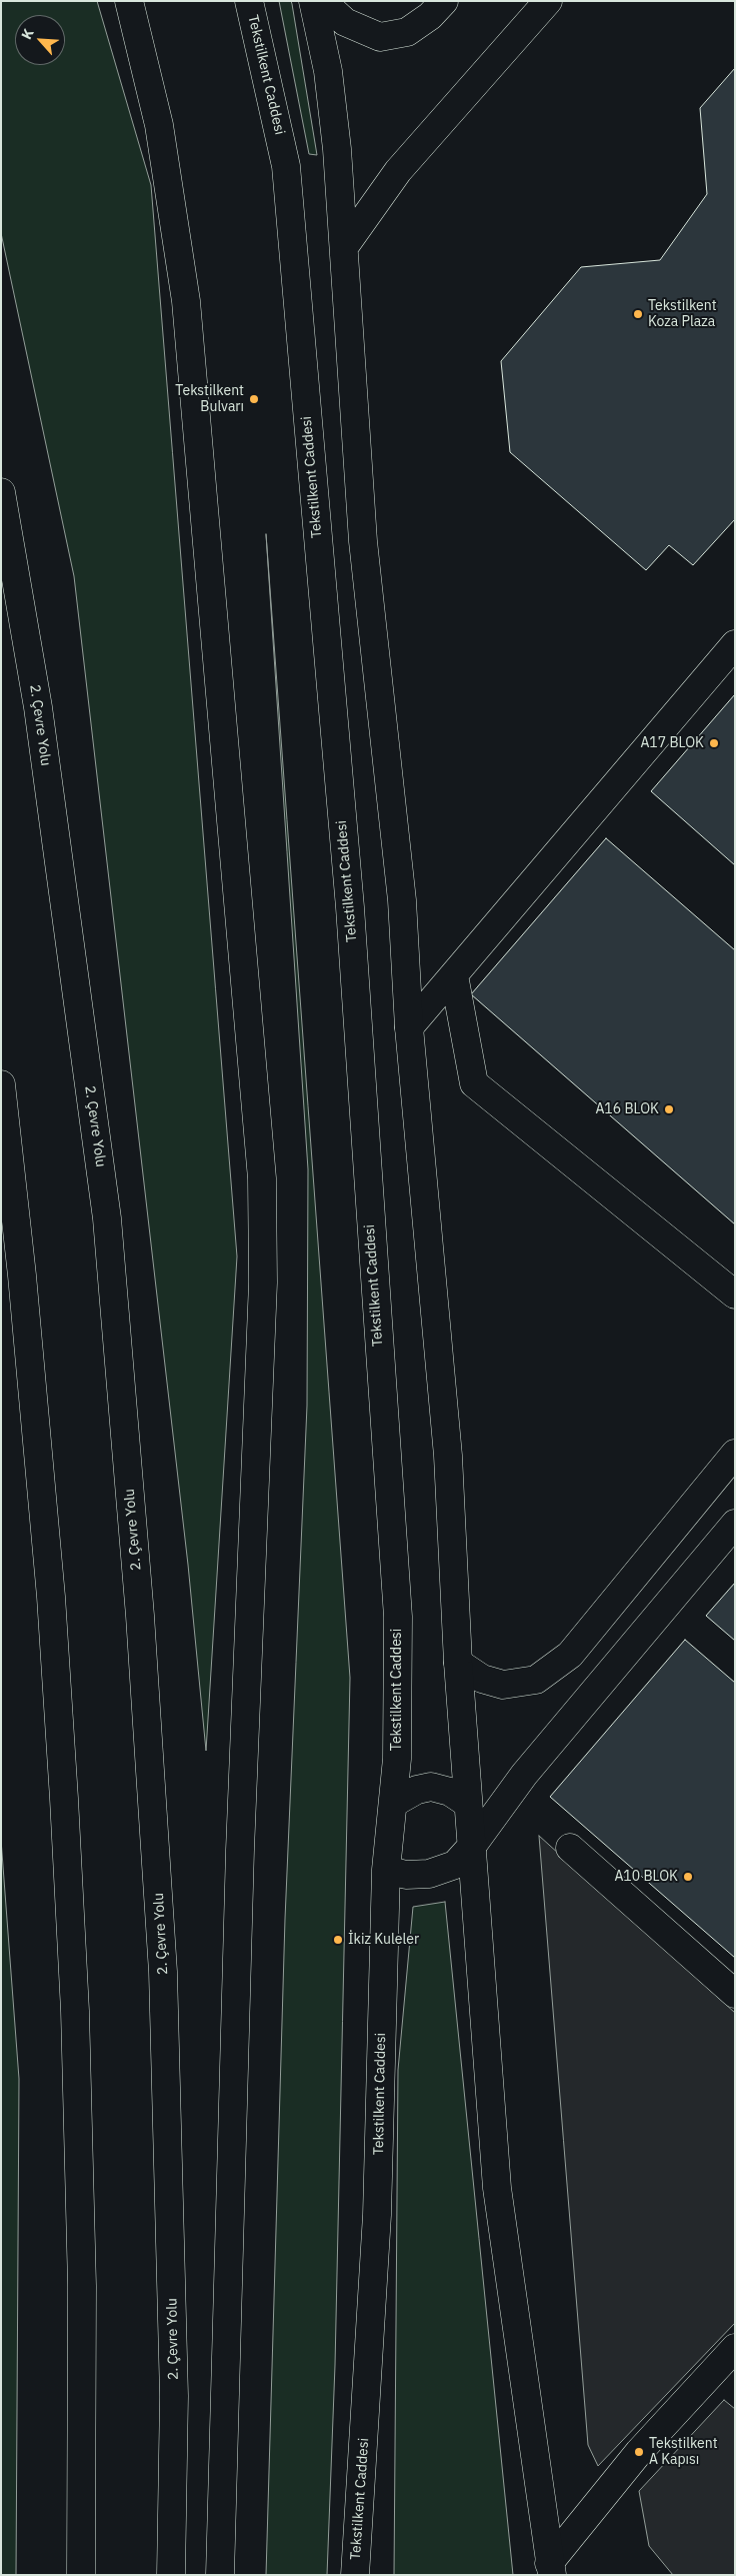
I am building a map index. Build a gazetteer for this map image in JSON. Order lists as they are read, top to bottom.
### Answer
{
  "streets": {
    "main road": ["Tekstilkent Caddesi", "2. Çevre Yolu"]
  },
  "places": [
    "Tekstilkent Koza Plaza",
    "Tekstilkent Bulvarı",
    "A17 BLOK",
    "A16 BLOK",
    "A10 BLOK",
    "İkiz Kuleler",
    "Tekstilkent A Kapısı"
  ],
  "north": "top left"
}
